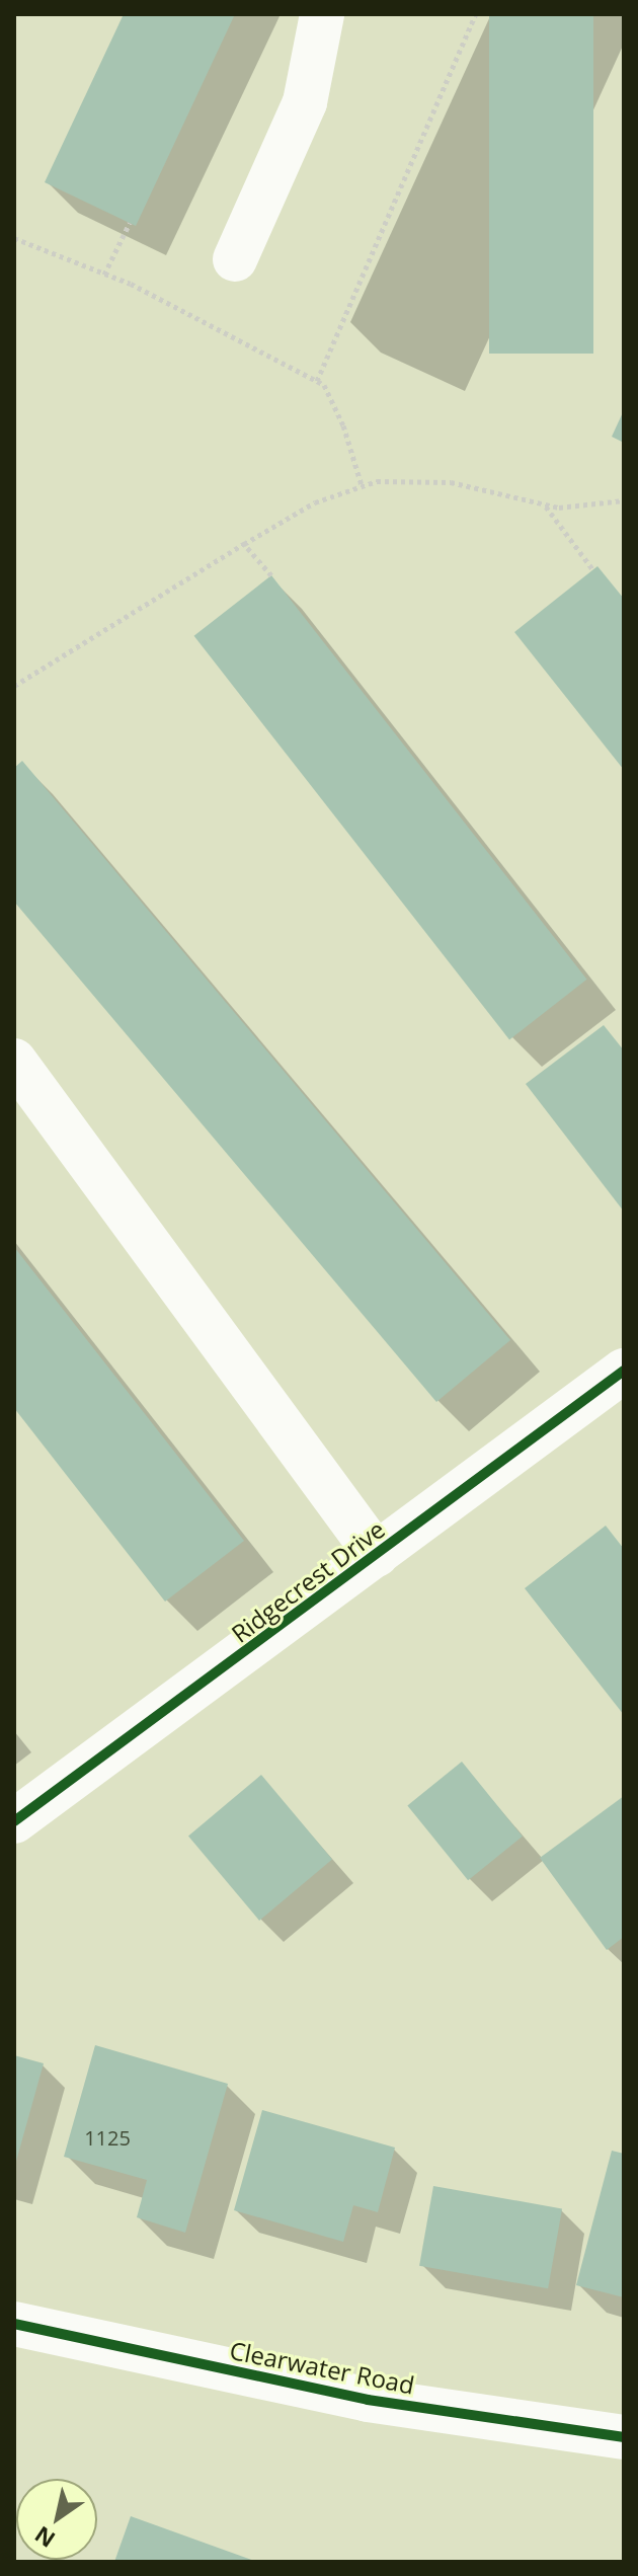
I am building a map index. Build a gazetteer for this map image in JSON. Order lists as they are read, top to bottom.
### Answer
{
  "streets": {
    "street": ["Ridgecrest Drive", "Clearwater Road"]
  },
  "house_numbers": ["1125"],
  "north": "bottom left"
}
